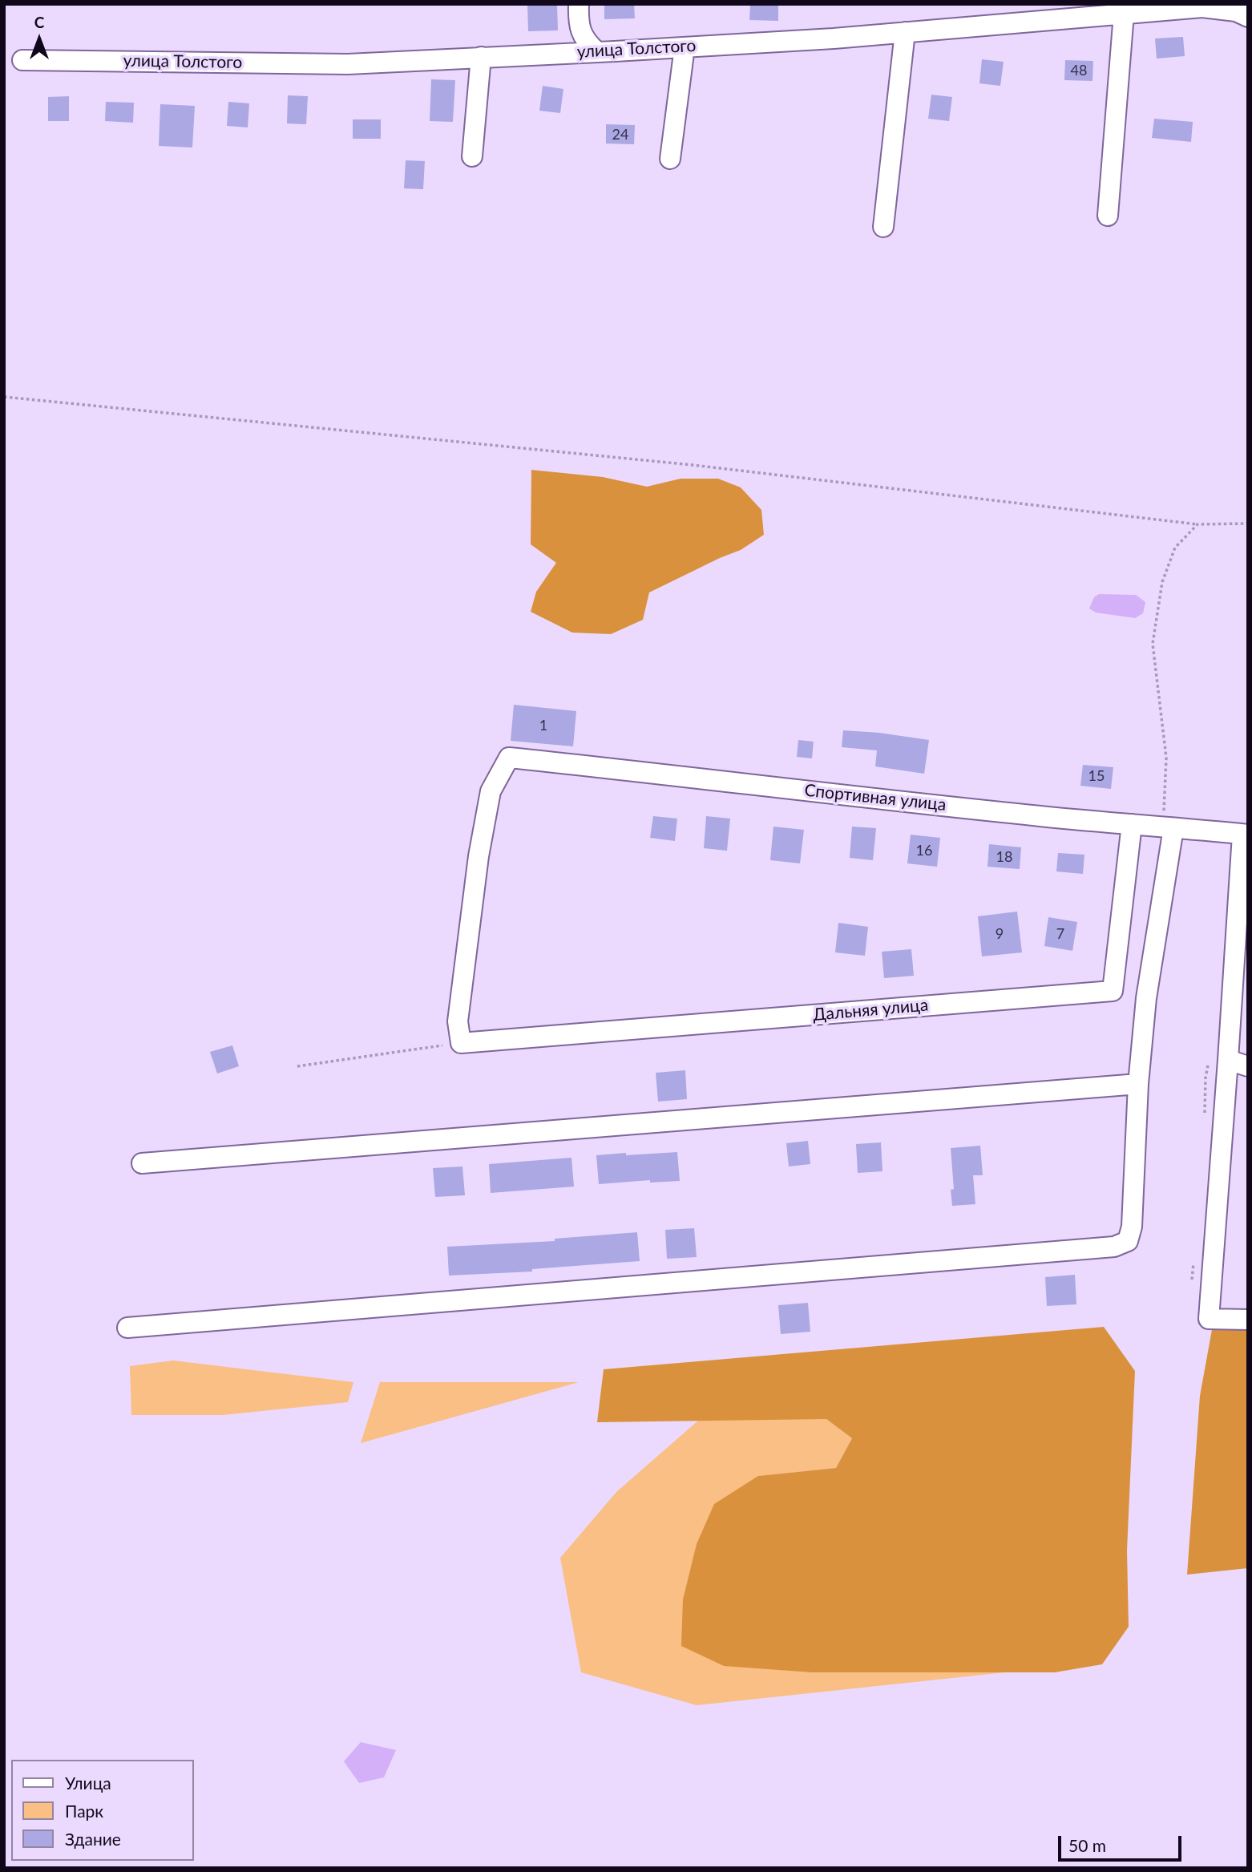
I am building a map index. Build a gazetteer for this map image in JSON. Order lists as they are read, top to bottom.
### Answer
{
  "streets": {
    "street": ["улица Толстого", "Спортивная улица", "Дальняя улица"]
  },
  "crossings": [
    ["Спортивная улица", "Дальняя улица"]
  ],
  "house_numbers": [
    "48",
    "24",
    "1",
    "15",
    "16",
    "18",
    "9",
    "7"
  ],
  "legend": ["Улица", "Парк", "Здание"],
  "scale_bar": "50 m",
  "north": "top"
}
